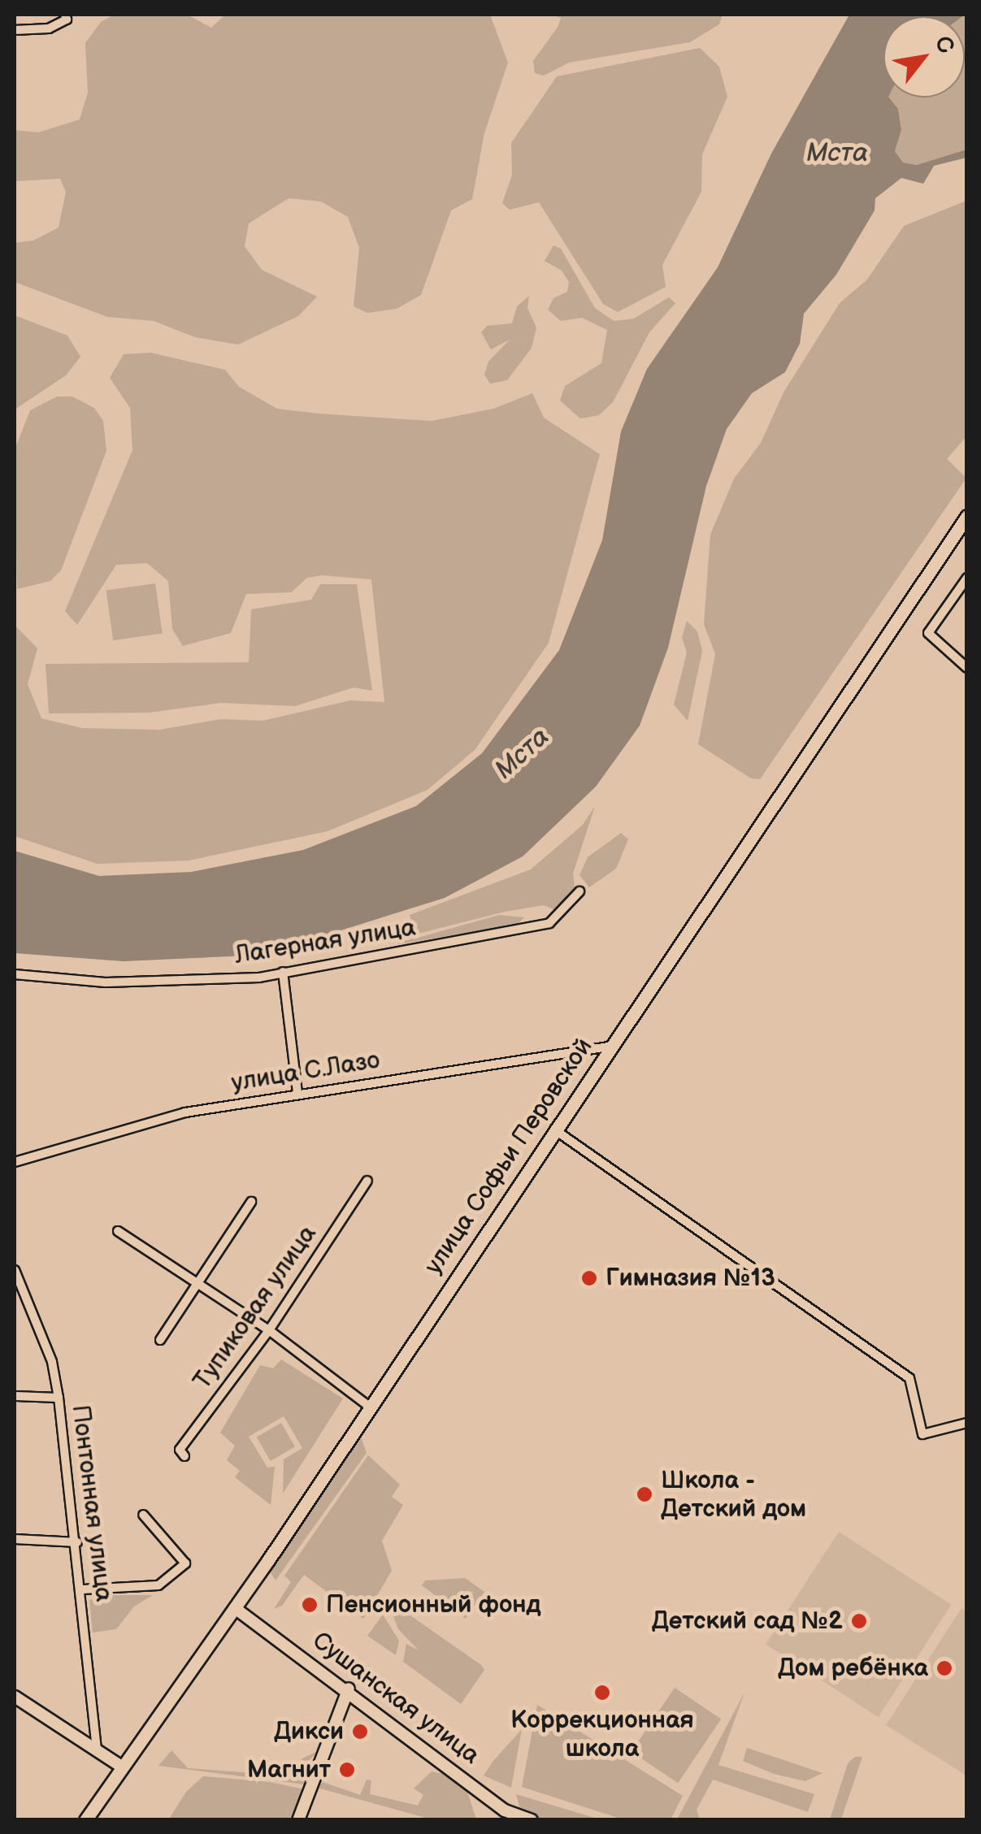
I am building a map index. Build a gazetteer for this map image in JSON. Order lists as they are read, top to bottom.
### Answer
{
  "streets": {
    "main road": ["улица Софьи Перовской", "Сушанская улица"],
    "street": [
      "Лагерная улица",
      "улица С.Лазо",
      "Тупиковая улица",
      "Понтонная улица"
    ]
  },
  "crossings": [
    ["улица С.Лазо", "улица Софьи Перовской"],
    ["улица Софьи Перовской", "Сушанская улица"]
  ],
  "water": ["Мста"],
  "places": [
    "Гимназия №13",
    "Школа - Детский дом",
    "Пенсионный фонд",
    "Детский сад №2",
    "Дом ребёнка",
    "Коррекционная школа",
    "Дикси",
    "Магнит"
  ],
  "north": "top right"
}
